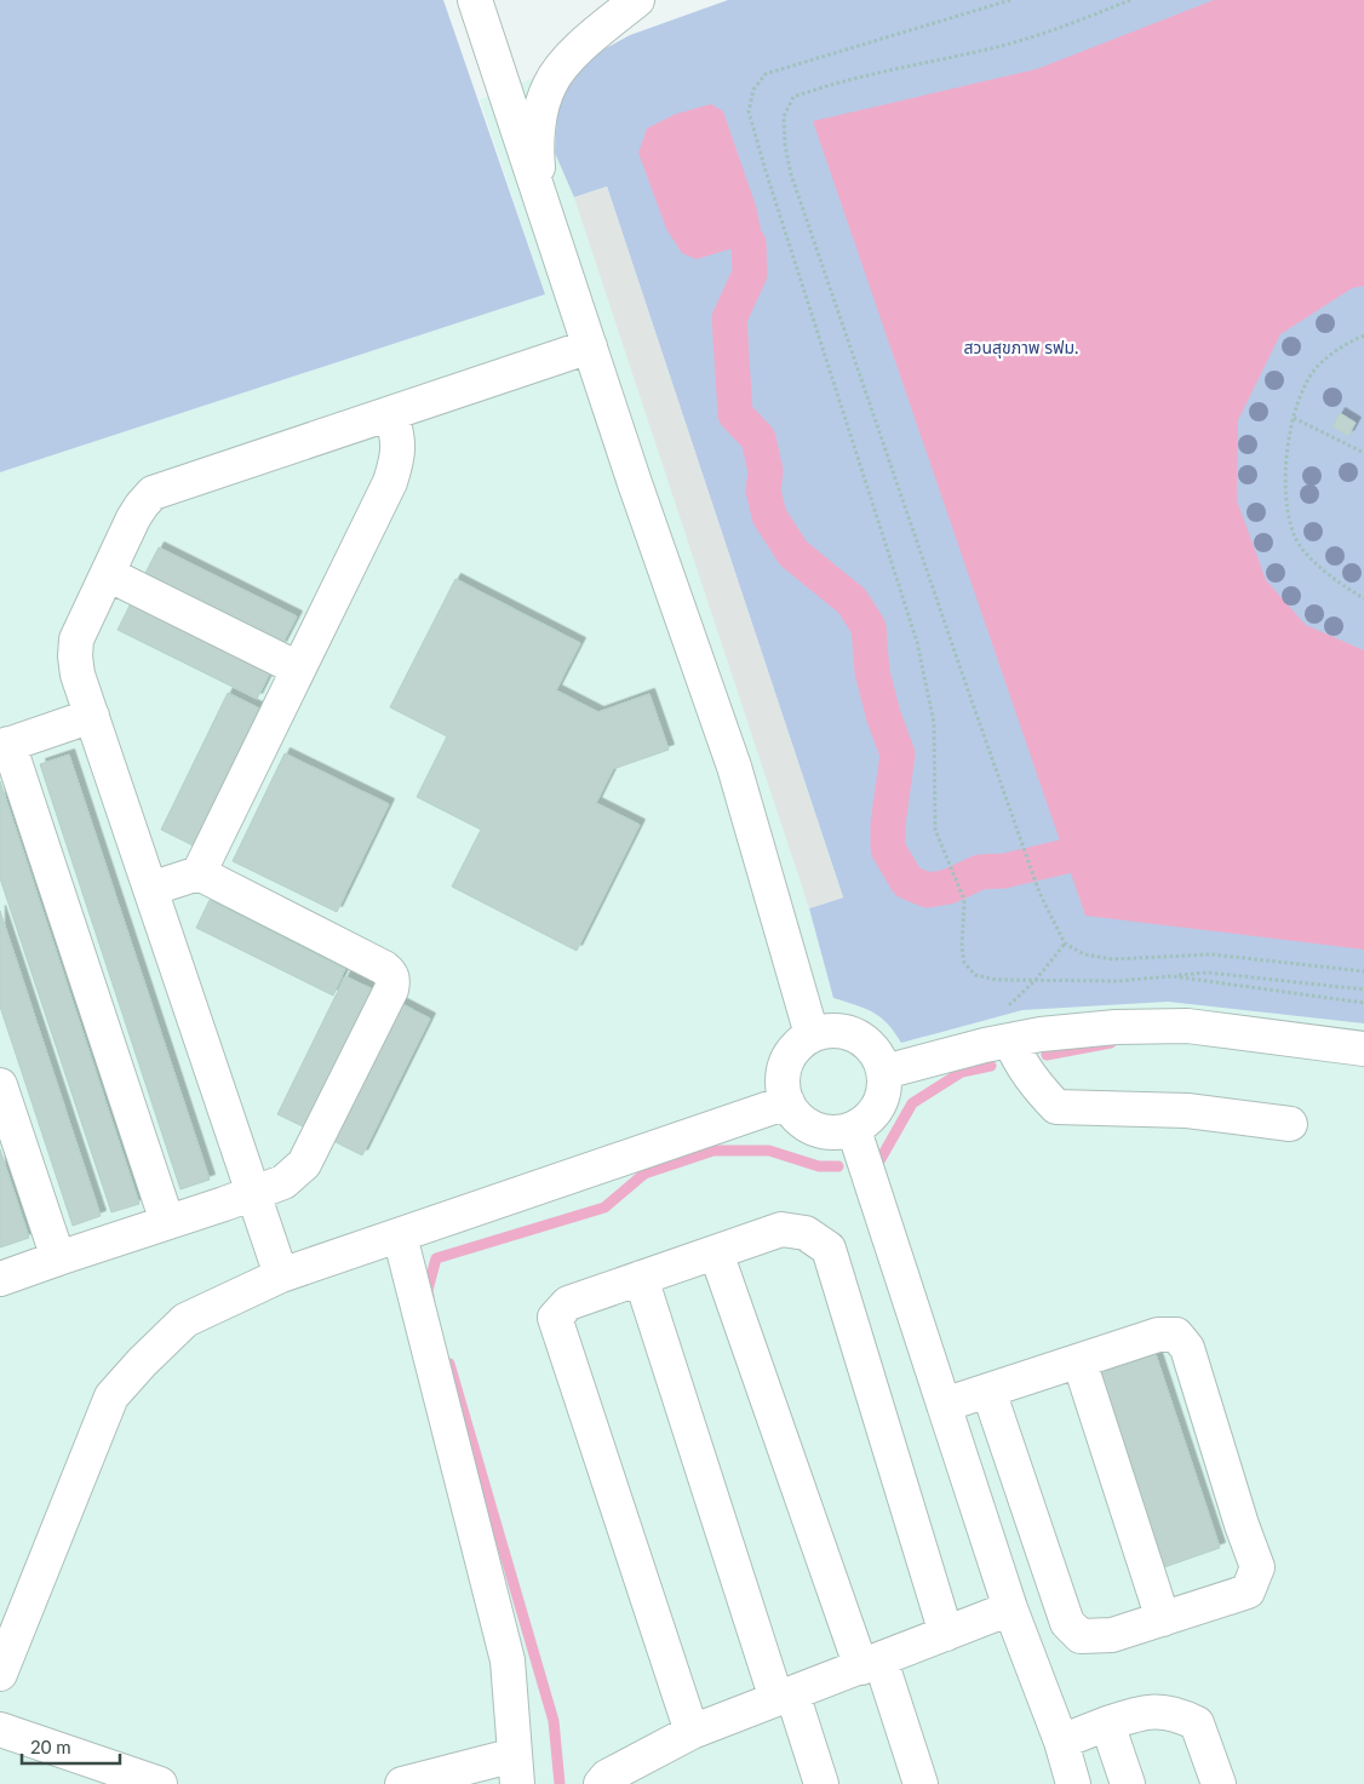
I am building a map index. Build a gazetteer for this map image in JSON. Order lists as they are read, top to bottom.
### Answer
{
  "parks": ["สวนสุขภาพ รฟม."],
  "scale_bar": "20 m"
}
